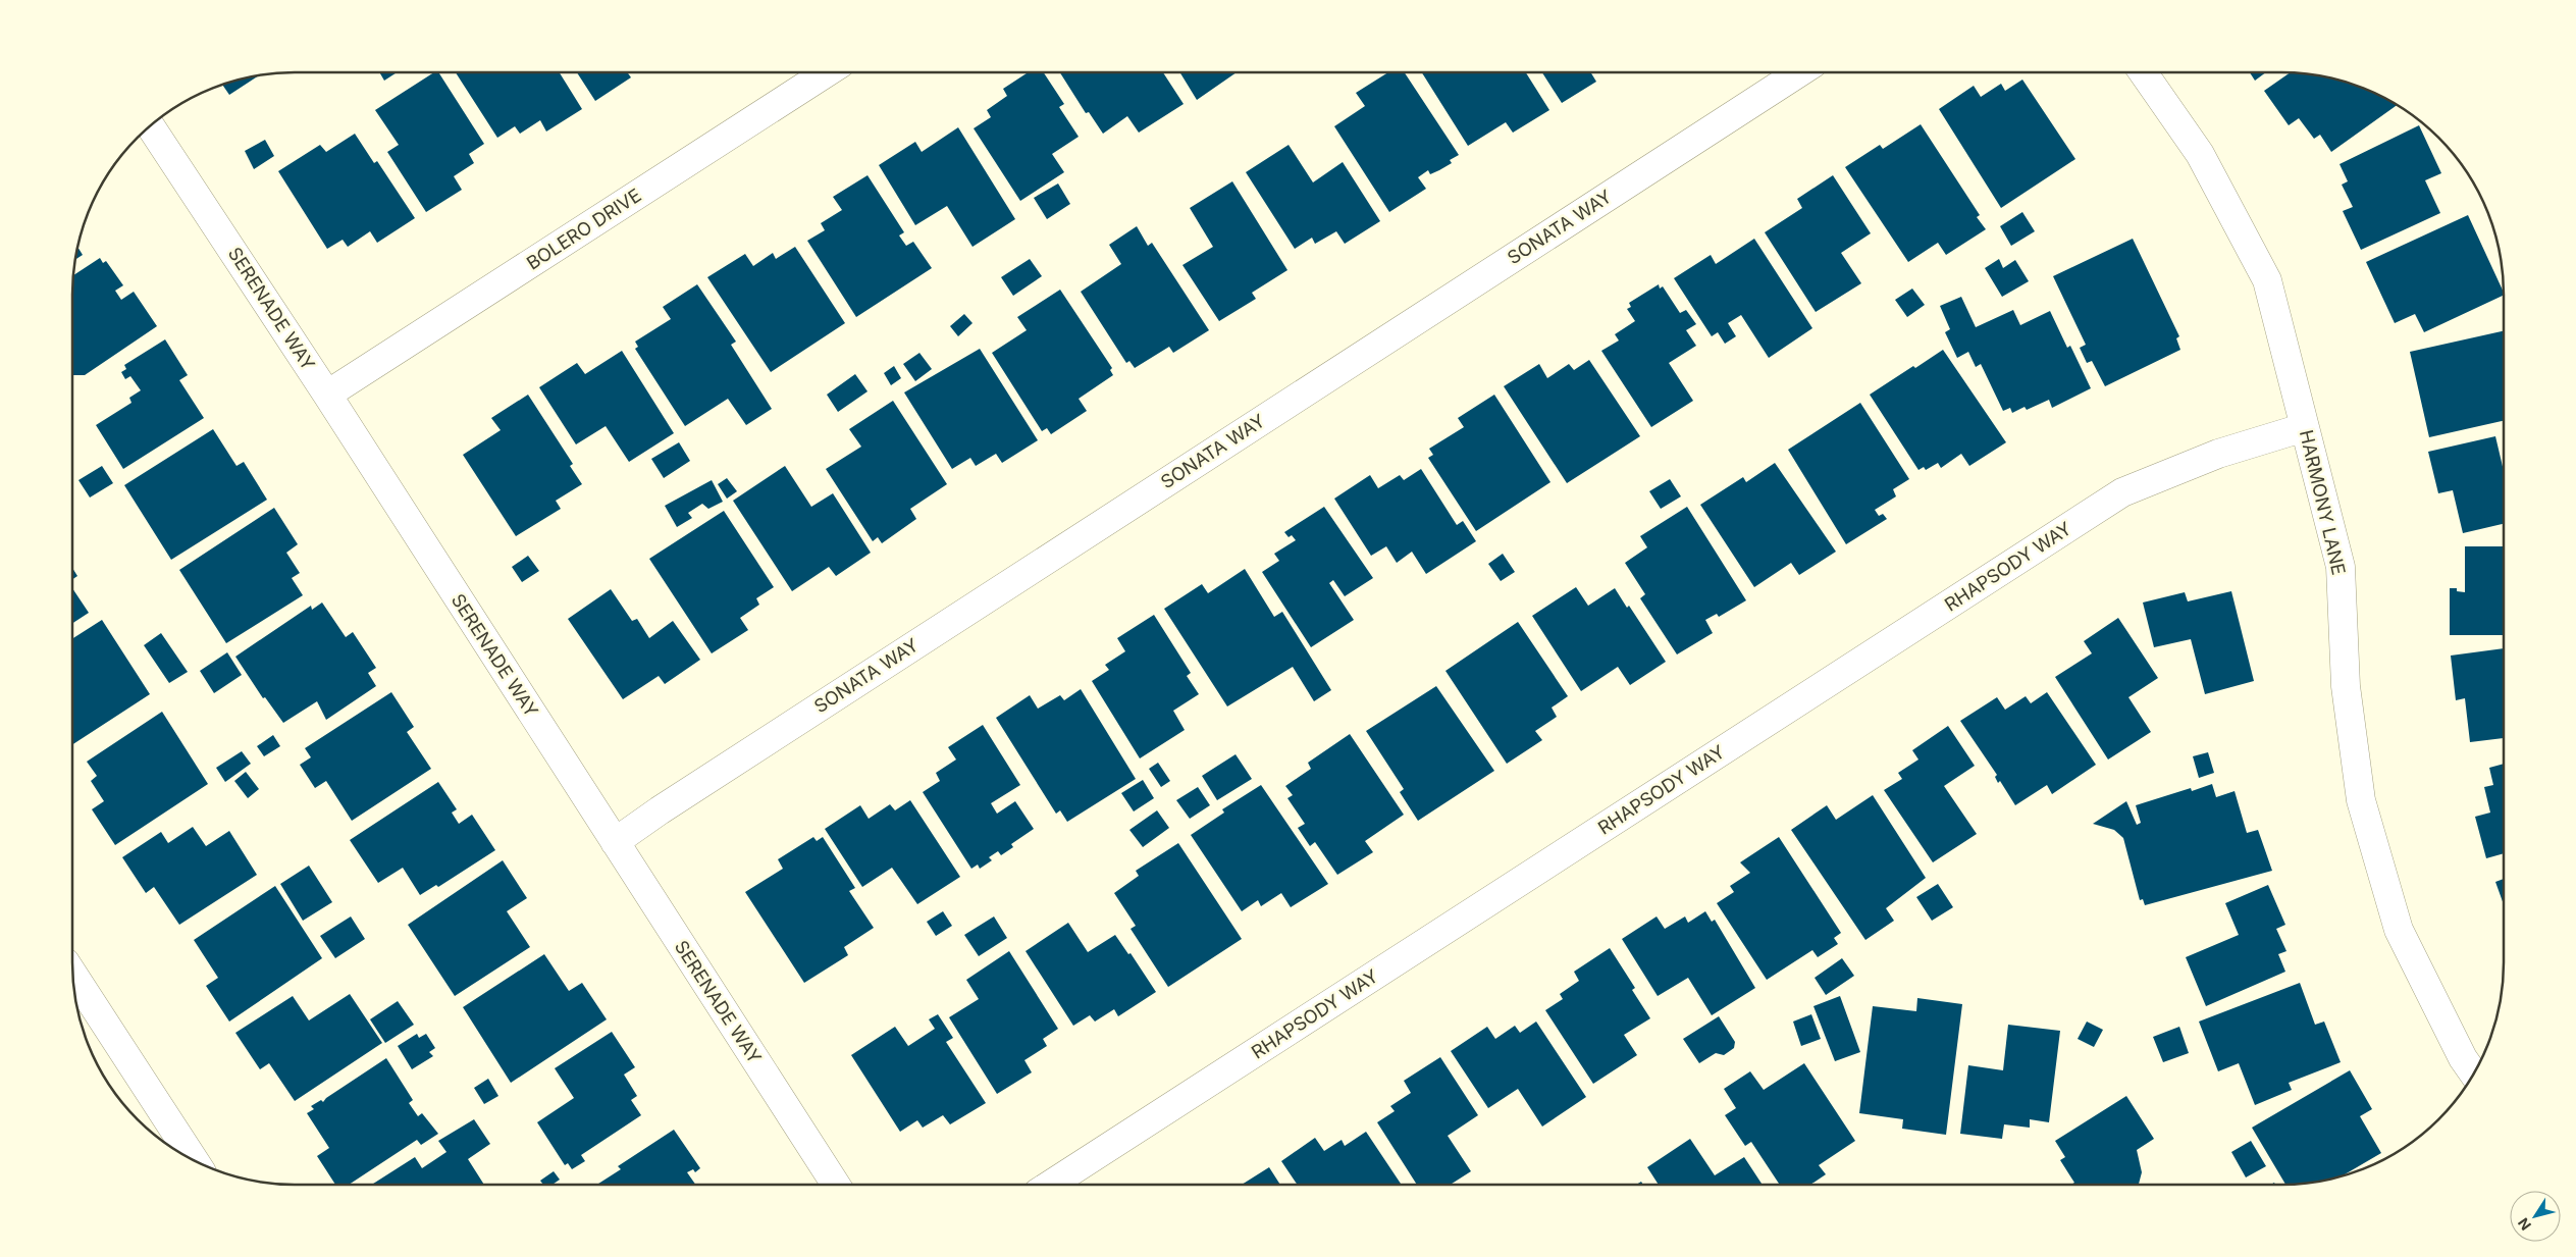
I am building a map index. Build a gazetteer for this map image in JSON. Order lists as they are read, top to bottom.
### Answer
{
  "streets": {
    "street": [
      "SONATA WAY",
      "BOLERO DRIVE",
      "SERENADE WAY",
      "HARMONY LANE",
      "RHAPSODY WAY"
    ]
  },
  "crossings": [
    ["SONATA WAY", "SERENADE WAY"],
    ["BOLERO DRIVE", "SERENADE WAY"],
    ["HARMONY LANE", "RHAPSODY WAY"]
  ],
  "north": "bottom left"
}
